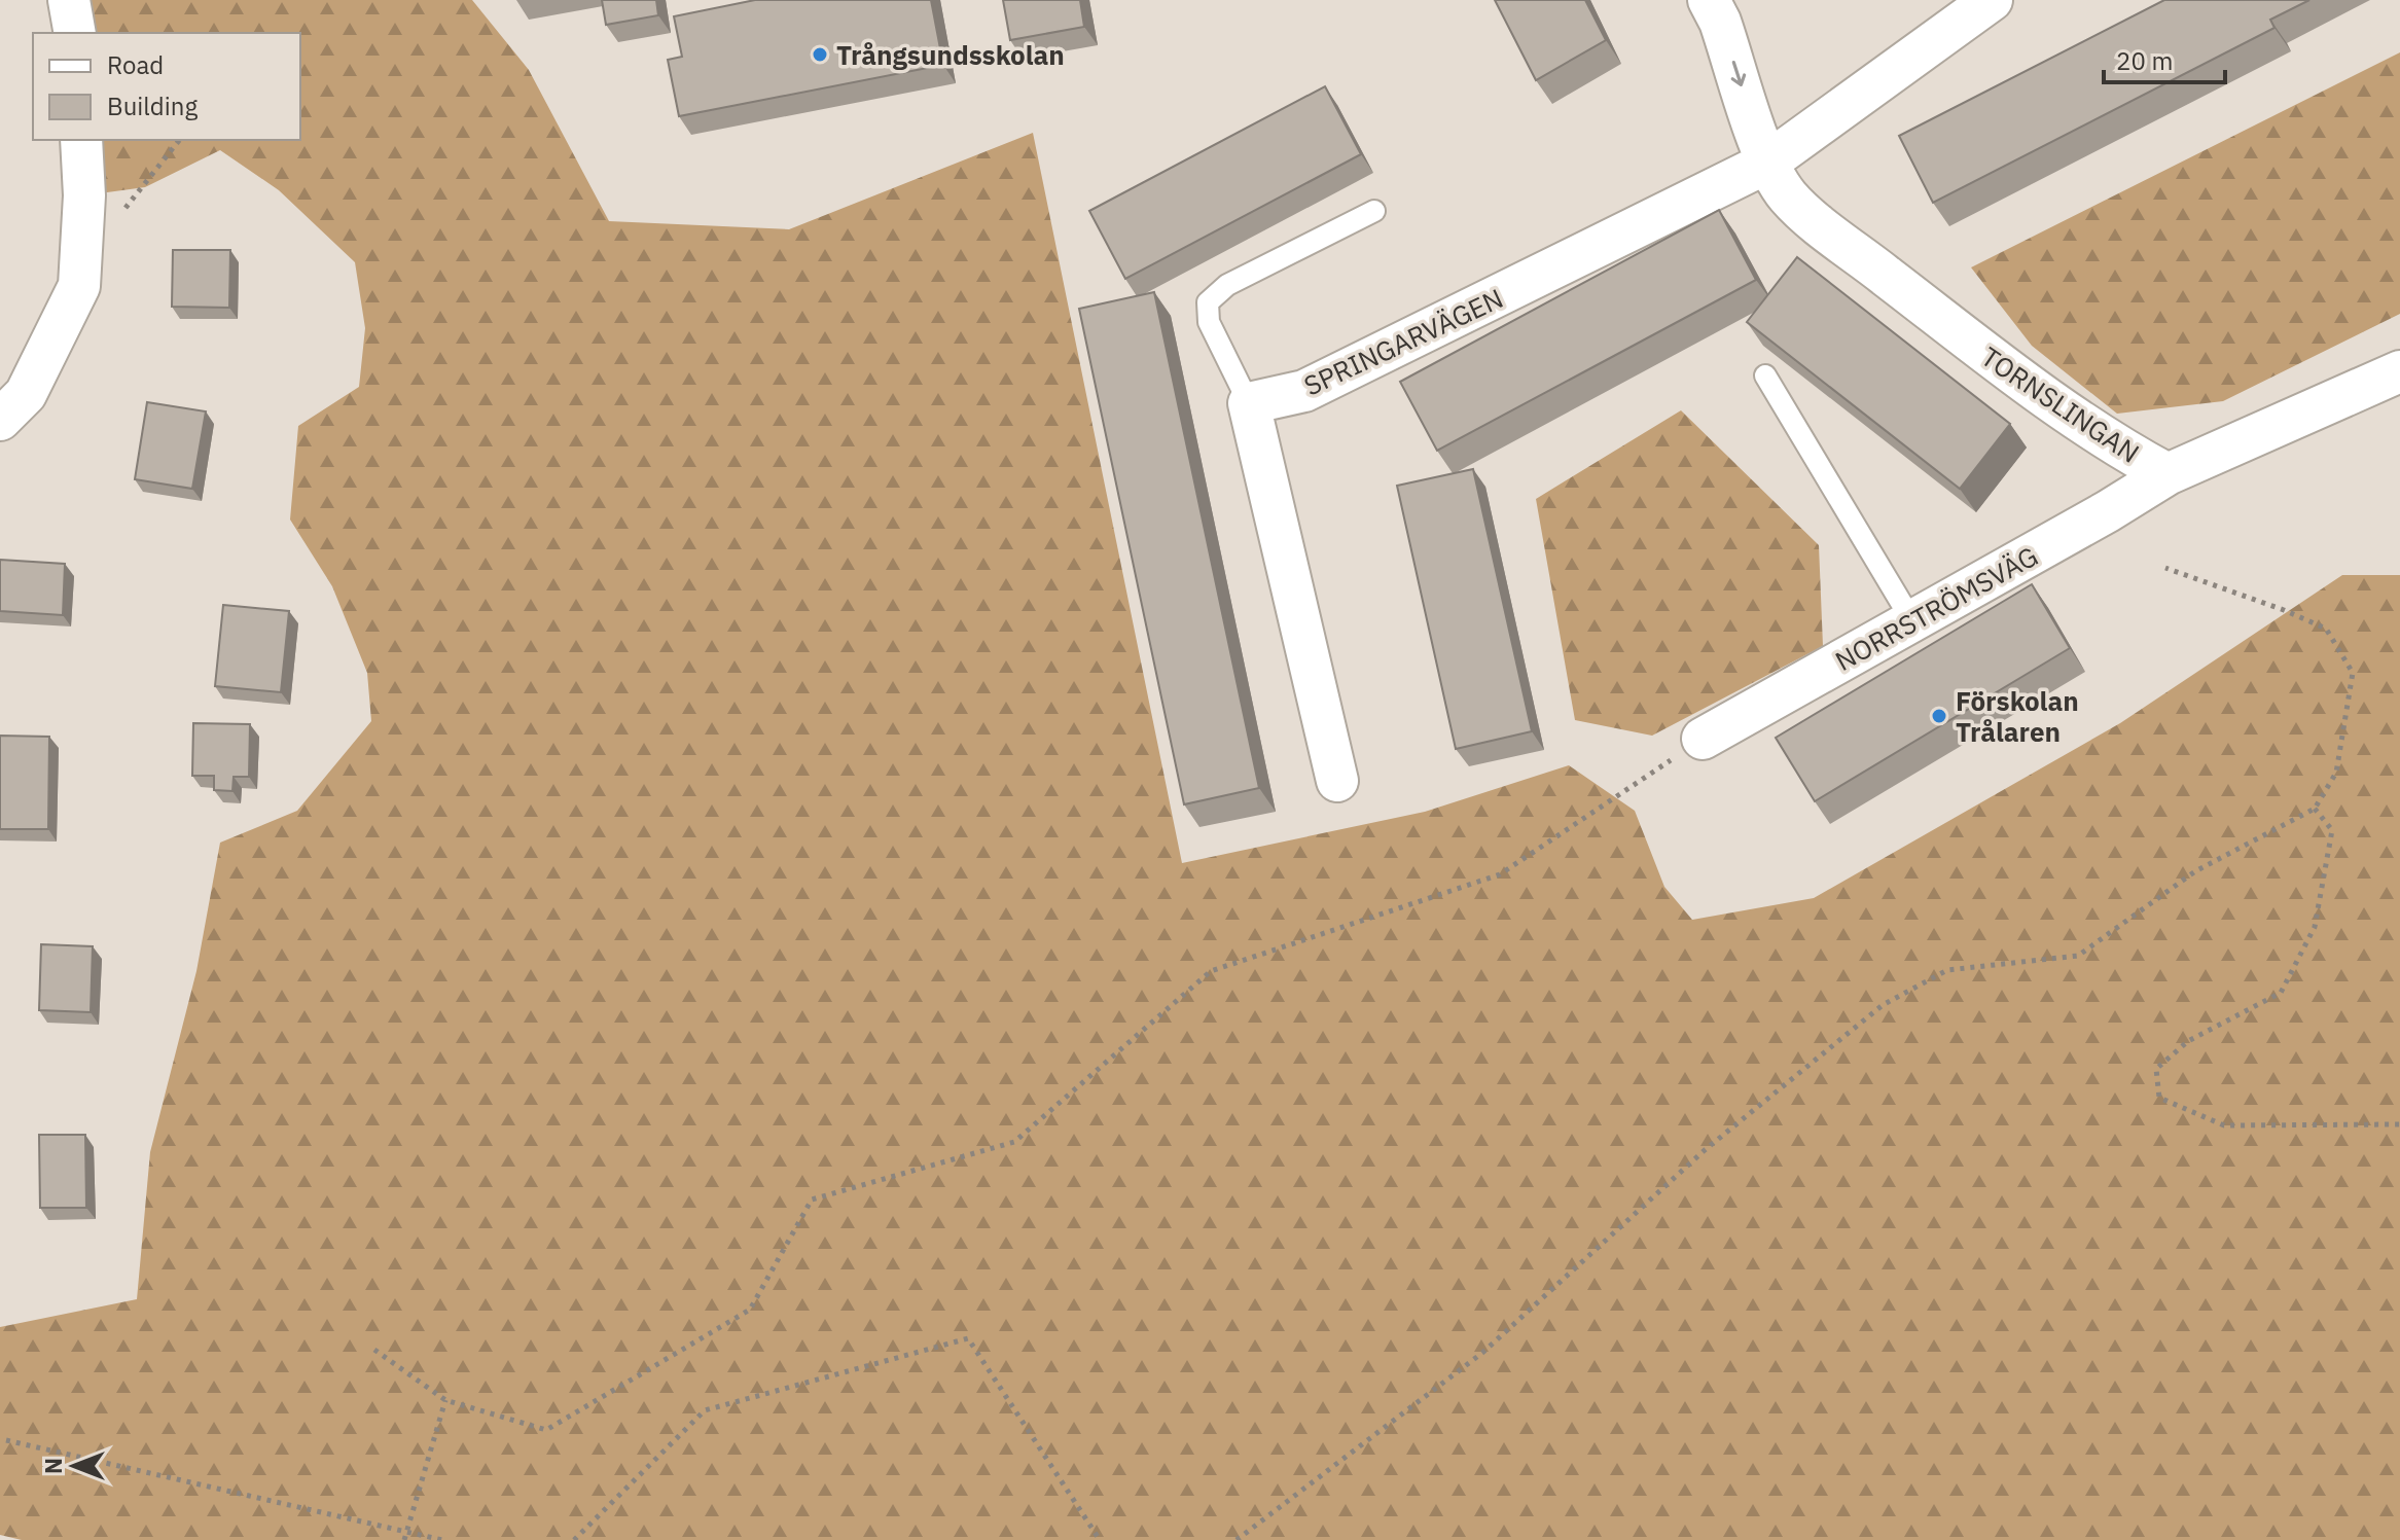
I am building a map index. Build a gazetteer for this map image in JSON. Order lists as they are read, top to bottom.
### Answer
{
  "streets": {
    "street": ["SPRINGARVÄGEN", "TORNSLINGAN", "NORRSTRÖMSVÄG"]
  },
  "crossings": [
    ["SPRINGARVÄGEN", "TORNSLINGAN"],
    ["TORNSLINGAN", "NORRSTRÖMSVÄG"]
  ],
  "places": ["Trångsundsskolan", "Förskolan Trålaren"],
  "legend": ["Road", "Building"],
  "scale_bar": "20 m",
  "north": "left"
}
